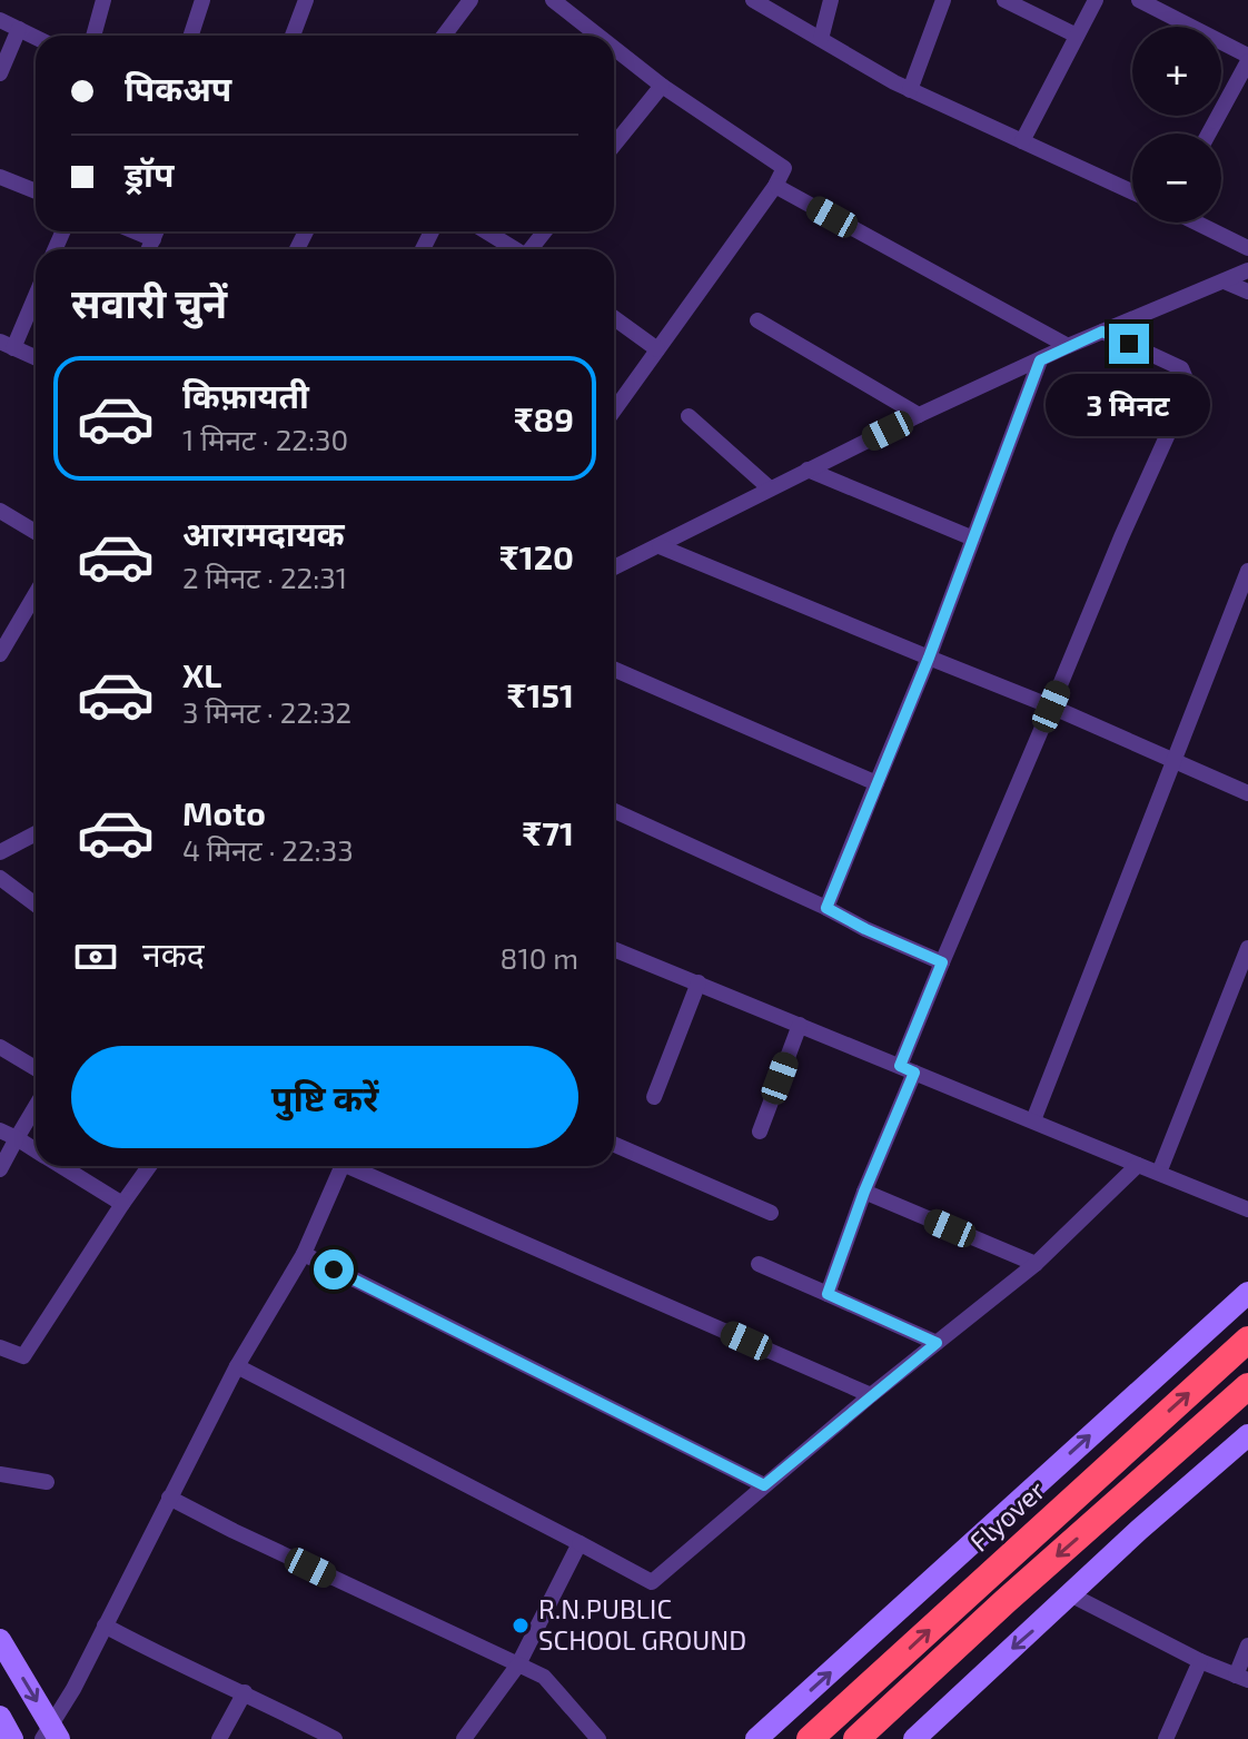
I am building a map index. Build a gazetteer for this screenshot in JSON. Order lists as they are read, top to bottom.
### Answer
{
  "streets": {
    "highway": ["Flyover"]
  },
  "places": ["R.N.PUBLIC SCHOOL GROUND"],
  "page": {
    "map_buttons": ["+", "−"],
    "banner": ["पिकअप", "ड्रॉप"],
    "heading": "सवारी चुनें",
    "list": [
      {
        "name": "किफ़ायती",
        "note": "1 मिनट · 22:30",
        "value": "₹89"
      },
      {
        "name": "आरामदायक",
        "note": "2 मिनट · 22:31",
        "value": "₹120"
      },
      {
        "name": "XL",
        "note": "3 मिनट · 22:32",
        "value": "₹151"
      },
      {
        "name": "Moto",
        "note": "4 मिनट · 22:33",
        "value": "₹71"
      }
    ],
    "bubble": "3 मिनट",
    "pay": ["नकद", "810 m"],
    "buttons": "पुष्टि करें"
  }
}
